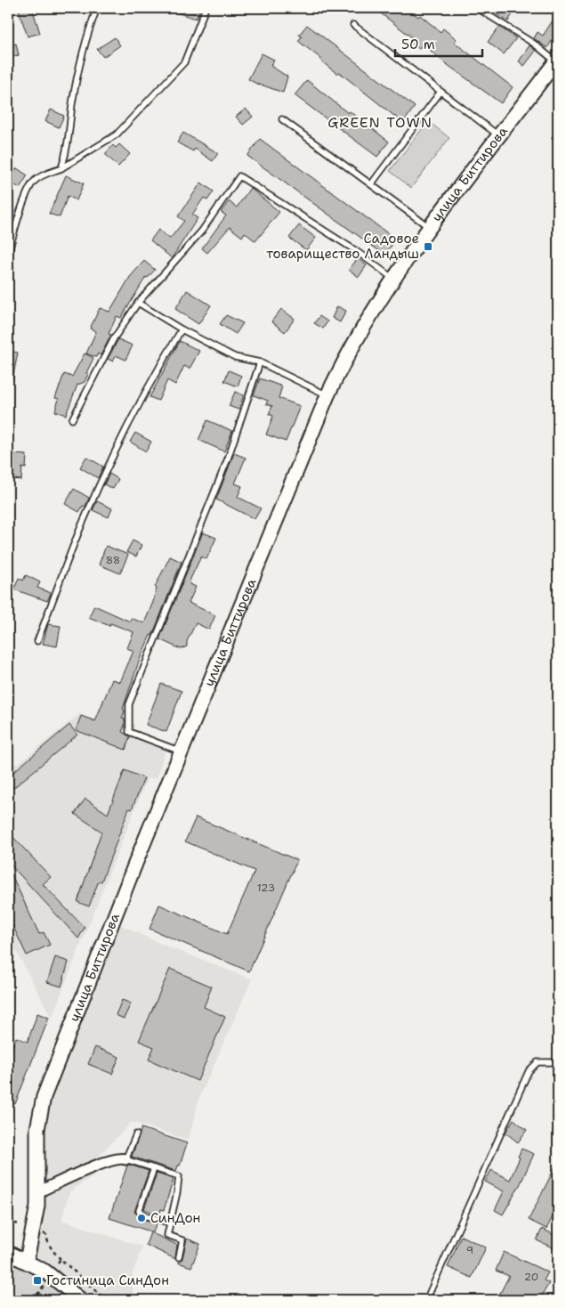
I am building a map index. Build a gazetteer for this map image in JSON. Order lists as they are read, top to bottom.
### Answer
{
  "streets": {
    "street": ["улица Биттирова"]
  },
  "districts": ["GREEN TOWN"],
  "places": {
    "transit": ["Садовое товарищество Ландыш", "Гостиница СинДон"],
    "other": ["СинДон"]
  },
  "house_numbers": [
    "88",
    "123",
    "9",
    "20"
  ],
  "scale_bar": "50 m"
}
